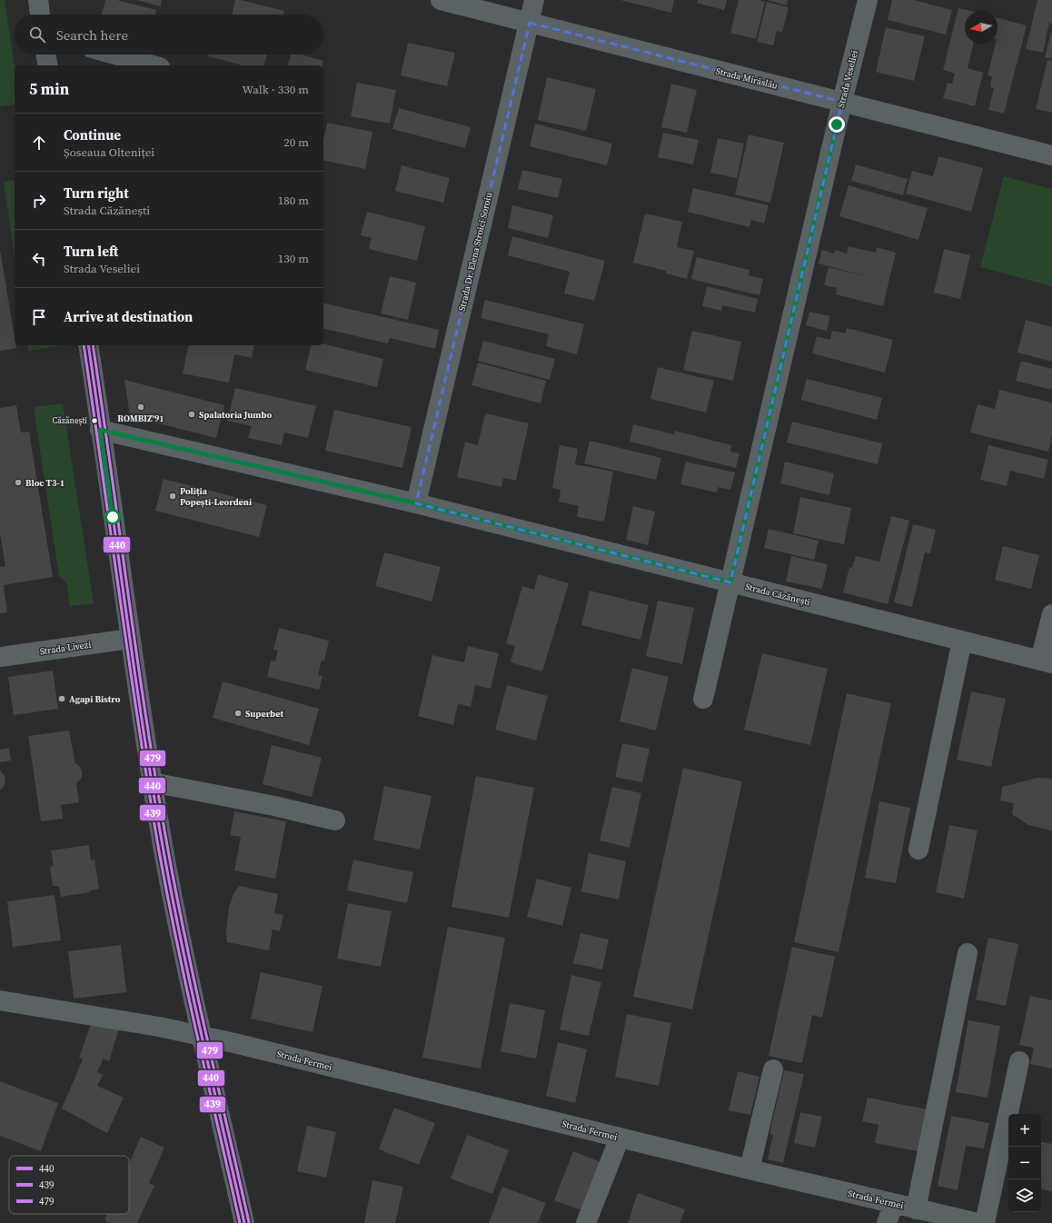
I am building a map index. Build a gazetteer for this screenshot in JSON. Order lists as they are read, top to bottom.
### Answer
{
  "streets": {
    "street": [
      "Strada Mirăslău",
      "Strada Veseliei",
      "Strada Dr. Elena Stroici Soroiu",
      "Strada Căzănești",
      "Strada Livezi",
      "Strada Fermei"
    ]
  },
  "crossings": [
    ["Strada Mirăslău", "Strada Veseliei"],
    ["Strada Mirăslău", "Strada Dr. Elena Stroici Soroiu"],
    ["Strada Veseliei", "Strada Căzănești"],
    ["Strada Dr. Elena Stroici Soroiu", "Strada Căzănești"]
  ],
  "places": [
    "ROMBIZ'91",
    "Spalatoria Jumbo",
    "Căzănești",
    "Bloc T3-1",
    "Poliția Popești-Leordeni",
    "Agapi Bistro",
    "Superbet"
  ],
  "lines": ["transit line 440", "transit line 439", "transit line 479"],
  "legend": ["440", "439", "479"],
  "north": "left",
  "page": {
    "search": "Search here",
    "heading": ["5 min", "Walk · 330 m"],
    "list": [
      ["Continue", "Șoseaua Olteniței", "20 m"],
      ["Turn right", "Strada Căzănești", "180 m"],
      ["Turn left", "Strada Veseliei", "130 m"],
      "Arrive at destination"
    ],
    "map_buttons": ["+", "−"]
  }
}
